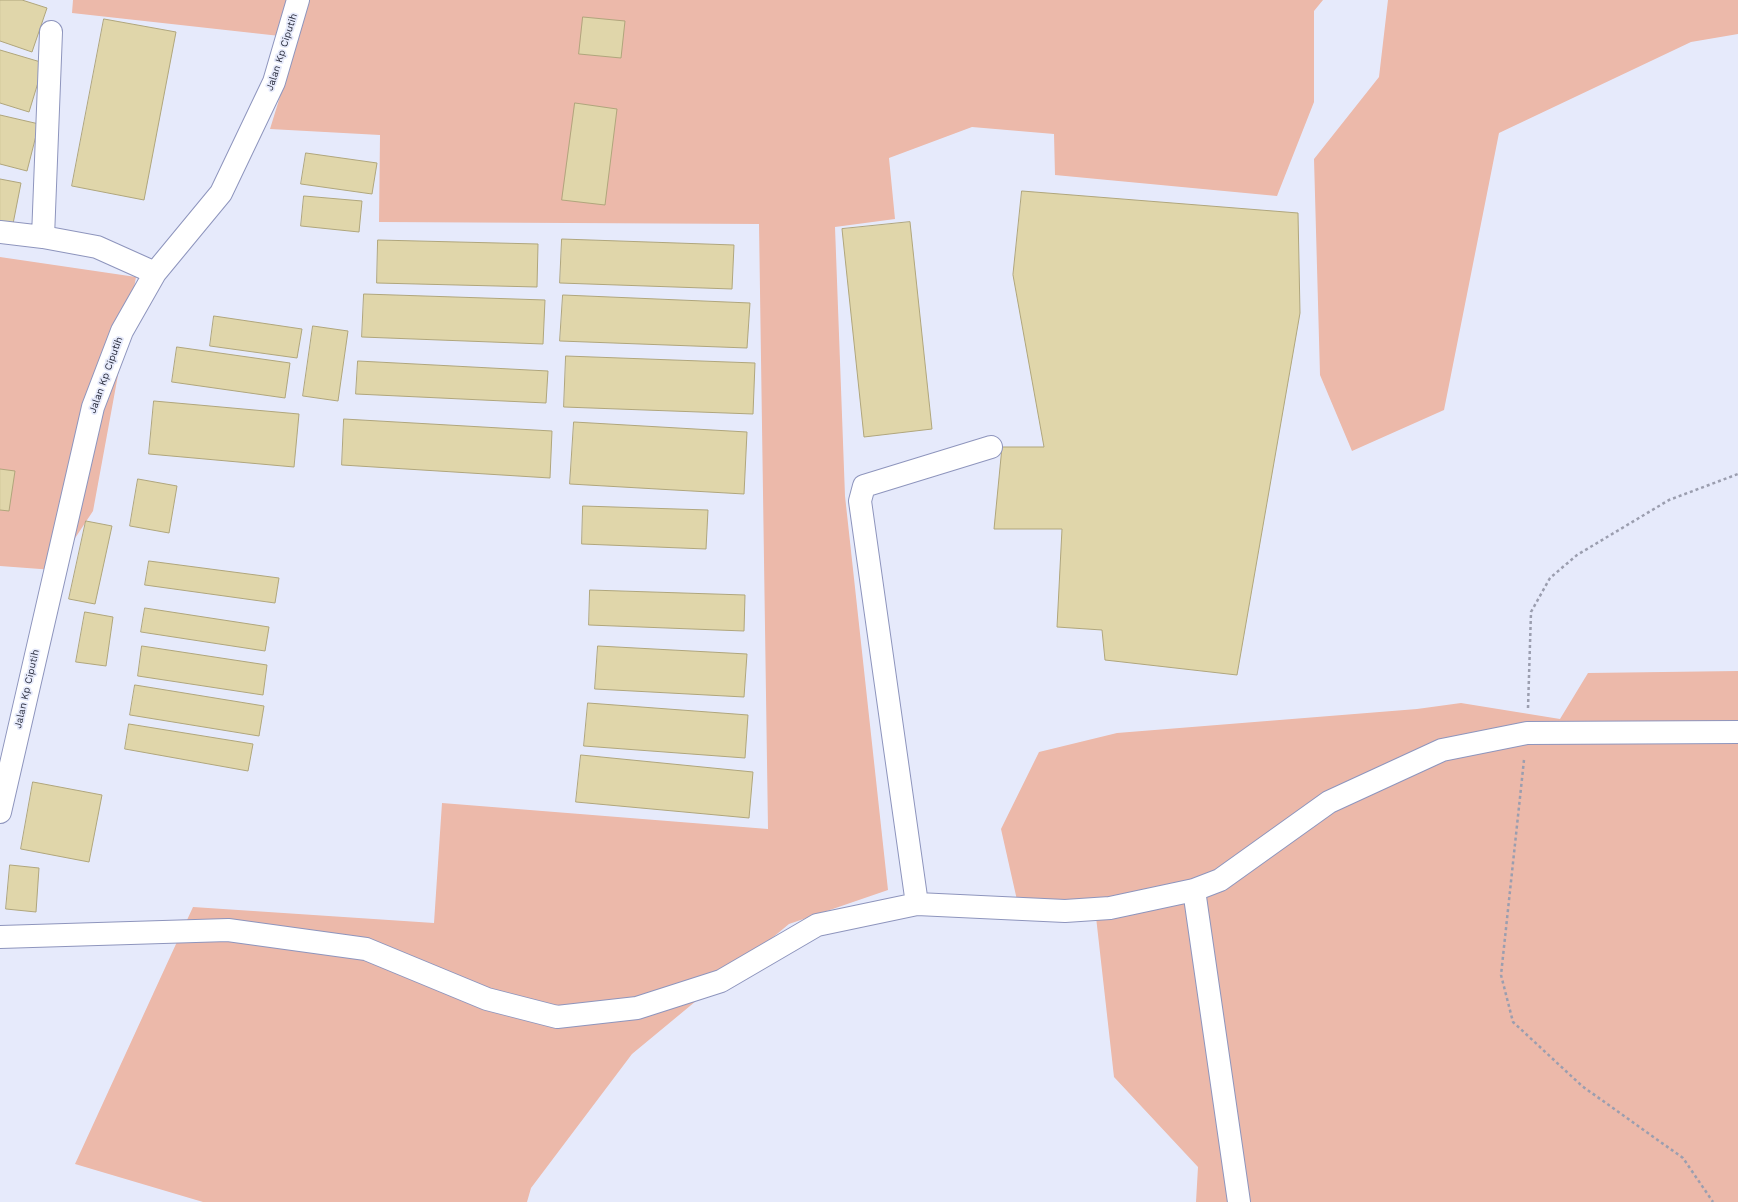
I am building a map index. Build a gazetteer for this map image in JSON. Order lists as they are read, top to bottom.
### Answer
{
  "streets": {
    "street": ["Jalan Kp Ciputih"]
  }
}
